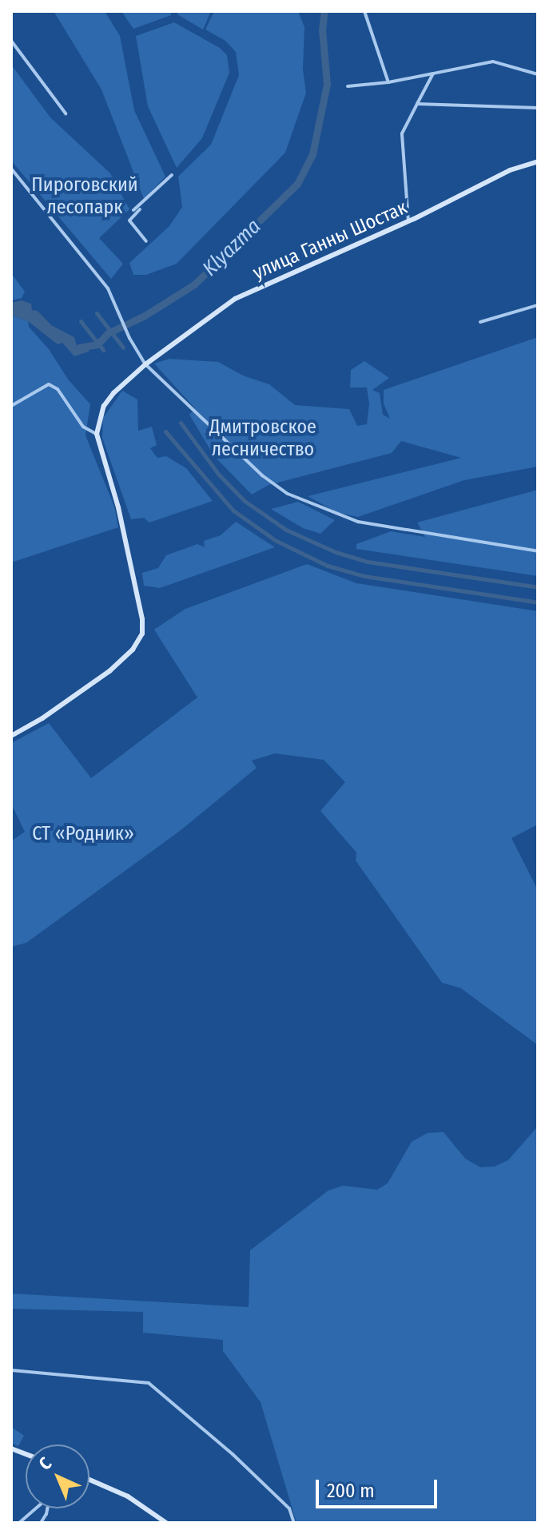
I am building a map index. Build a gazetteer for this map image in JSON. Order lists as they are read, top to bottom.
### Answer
{
  "streets": {
    "main road": ["улица Ганны Шостак"]
  },
  "water": ["Klyazma"],
  "parks": ["Пироговский лесопарк", "Дмитровское лесничество", "СТ «Родник»"],
  "scale_bar": "200 m",
  "north": "top left"
}
